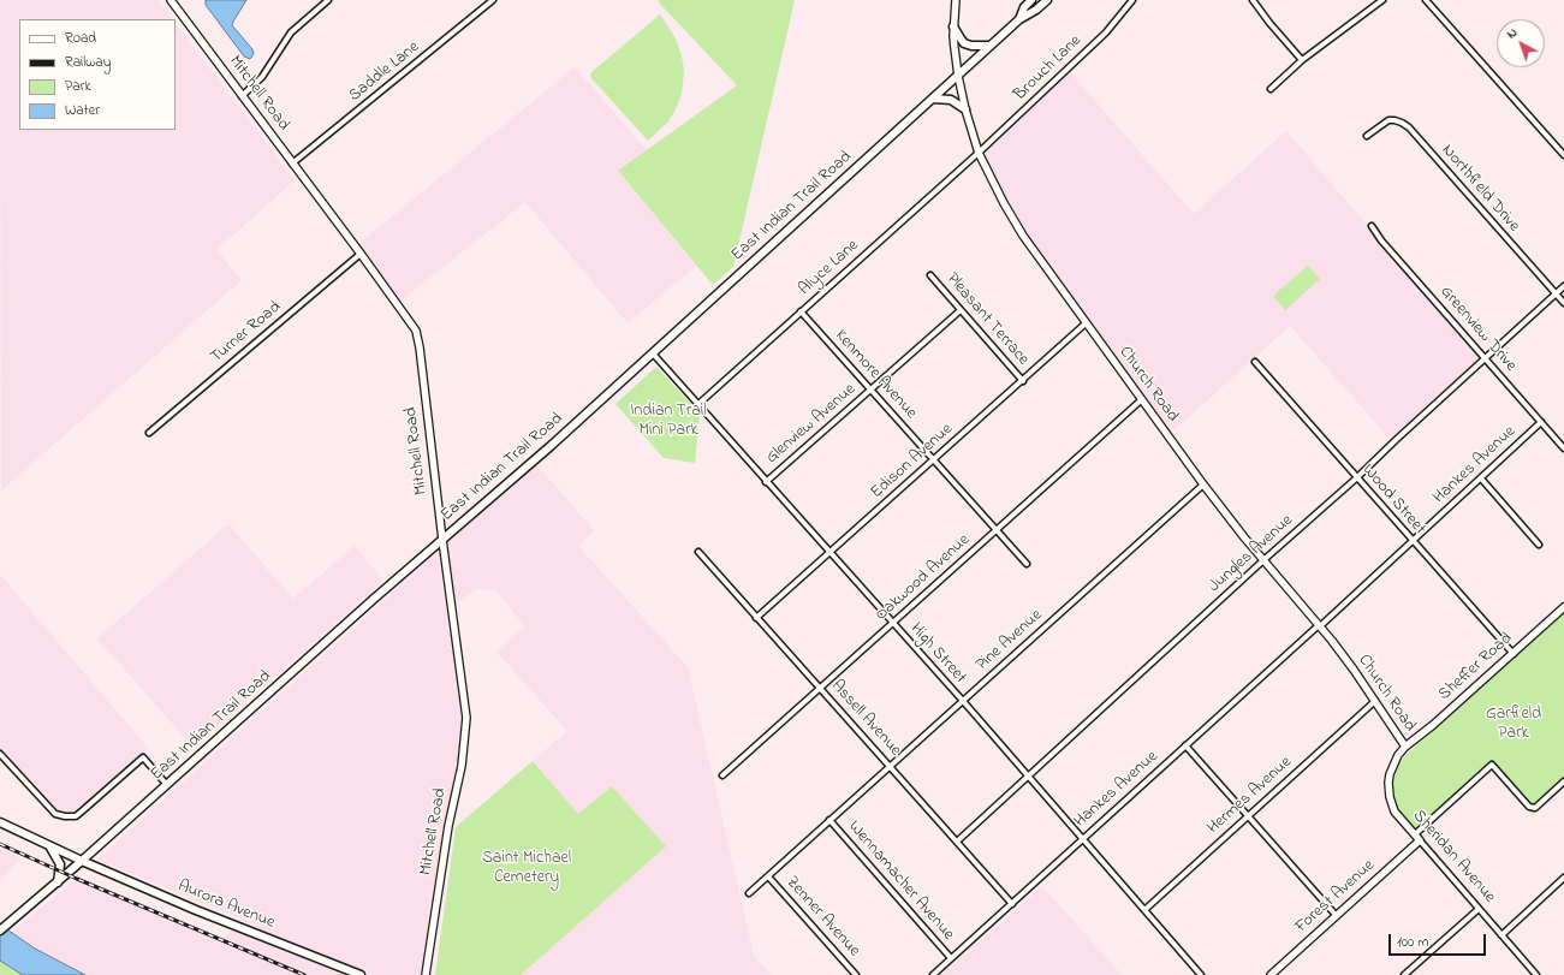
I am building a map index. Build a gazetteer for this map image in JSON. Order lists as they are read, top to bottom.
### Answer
{
  "streets": {
    "main road": ["East Indian Trail Road", "Aurora Avenue"],
    "street": [
      "Brouch Lane",
      "Saddle Lane",
      "Mitchell Road",
      "Northfield Drive",
      "Alyce Lane",
      "Pleasant Terrace",
      "Greenview Drive",
      "Turner Road",
      "Kenmore Avenue",
      "Church Road",
      "Glenview Avenue",
      "Edison Avenue",
      "Hankes Avenue",
      "Wood Street",
      "Jungles Avenue",
      "Oakwood Avenue",
      "Pine Avenue",
      "High Street",
      "Sheffer Road",
      "Assell Avenue",
      "Hermes Avenue",
      "Sheridan Avenue",
      "Wennamacher Avenue",
      "Forest Avenue",
      "Zenner Avenue"
    ]
  },
  "crossings": [
    ["Brouch Lane", "Alyce Lane"],
    ["Brouch Lane", "Church Road"],
    ["Saddle Lane", "Mitchell Road"],
    ["Mitchell Road", "East Indian Trail Road"],
    ["Mitchell Road", "Turner Road"],
    ["Northfield Drive", "Jungles Avenue"],
    ["East Indian Trail Road", "Church Road"],
    ["East Indian Trail Road", "High Street"],
    ["East Indian Trail Road", "Aurora Avenue"],
    ["Alyce Lane", "Kenmore Avenue"],
    ["Alyce Lane", "Church Road"],
    ["Alyce Lane", "High Street"],
    ["Pleasant Terrace", "Glenview Avenue"],
    ["Pleasant Terrace", "Edison Avenue"],
    ["Greenview Drive", "Hankes Avenue"],
    ["Greenview Drive", "Jungles Avenue"],
    ["Kenmore Avenue", "Glenview Avenue"],
    ["Kenmore Avenue", "Edison Avenue"],
    ["Kenmore Avenue", "Oakwood Avenue"],
    ["Church Road", "Edison Avenue"],
    ["Church Road", "Hankes Avenue"],
    ["Church Road", "Jungles Avenue"],
    ["Church Road", "Oakwood Avenue"],
    ["Church Road", "Pine Avenue"],
    ["Church Road", "Sheffer Road"],
    ["Church Road", "Hermes Avenue"],
    ["Church Road", "Sheridan Avenue"],
    ["Glenview Avenue", "High Street"],
    ["Edison Avenue", "High Street"],
    ["Edison Avenue", "Assell Avenue"],
    ["Hankes Avenue", "Wood Street"],
    ["Hankes Avenue", "High Street"],
    ["Hankes Avenue", "Assell Avenue"],
    ["Hankes Avenue", "Wennamacher Avenue"],
    ["Wood Street", "Jungles Avenue"],
    ["Wood Street", "Sheffer Road"],
    ["Jungles Avenue", "High Street"],
    ["Jungles Avenue", "Assell Avenue"],
    ["Oakwood Avenue", "High Street"],
    ["Oakwood Avenue", "Assell Avenue"],
    ["Pine Avenue", "High Street"],
    ["Pine Avenue", "Assell Avenue"],
    ["Pine Avenue", "Wennamacher Avenue"],
    ["Pine Avenue", "Zenner Avenue"],
    ["High Street", "Hermes Avenue"],
    ["Sheffer Road", "Sheridan Avenue"],
    ["Sheridan Avenue", "Forest Avenue"]
  ],
  "parks": ["Indian Trail Mini Park", "Garfield Park", "Saint Michael Cemetery"],
  "legend": [
    "Road",
    "Railway",
    "Park",
    "Water"
  ],
  "scale_bar": "100 m",
  "north": "top left"
}
